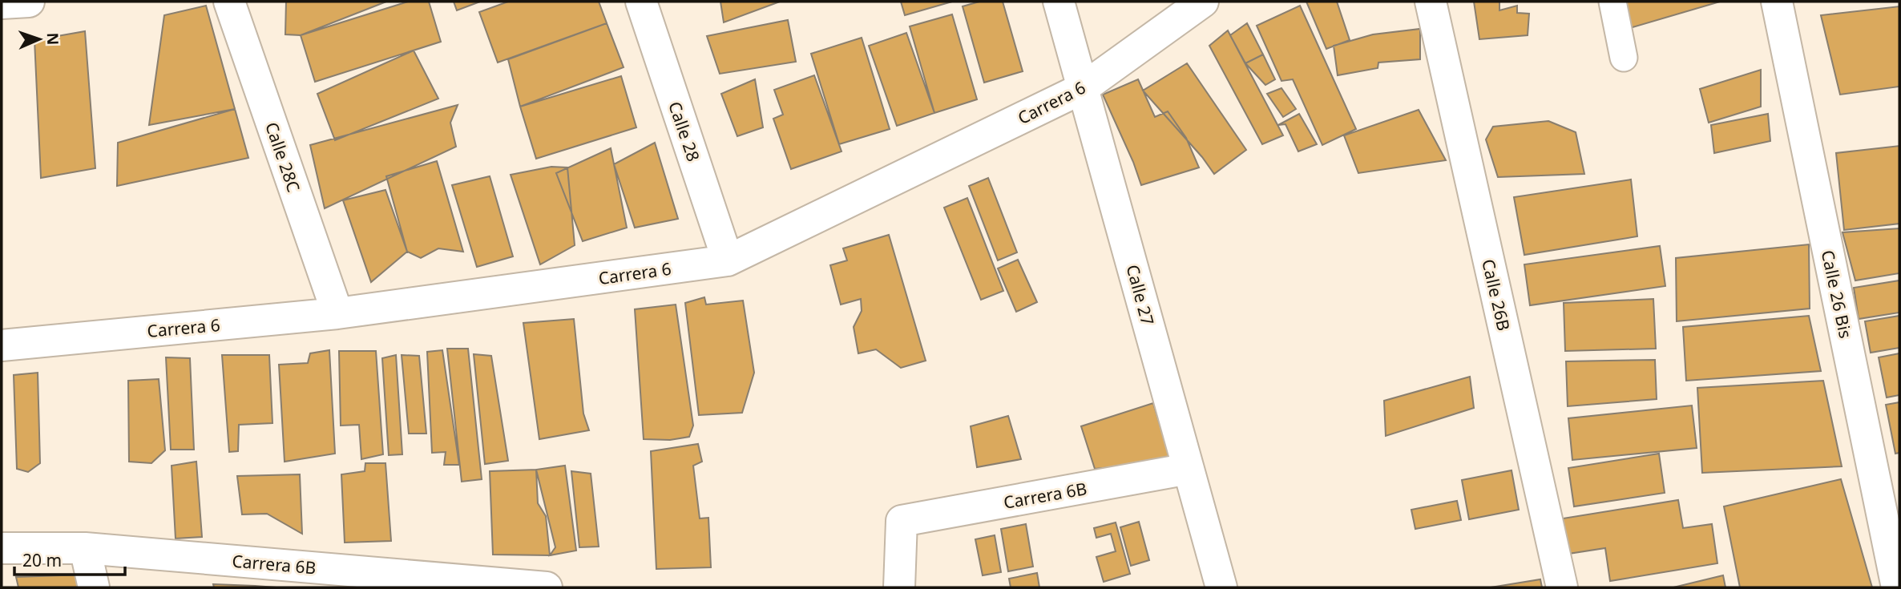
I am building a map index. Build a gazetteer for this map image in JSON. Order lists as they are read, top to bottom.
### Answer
{
  "streets": {
    "street": [
      "Carrera 6",
      "Calle 28",
      "Calle 28C",
      "Calle 26 Bis",
      "Calle 27",
      "Calle 26B",
      "Carrera 6B"
    ]
  },
  "crossings": [
    ["Carrera 6", "Calle 28"],
    ["Carrera 6", "Calle 28C"],
    ["Carrera 6", "Calle 27"],
    ["Calle 27", "Carrera 6B"]
  ],
  "scale_bar": "20 m",
  "north": "right"
}
